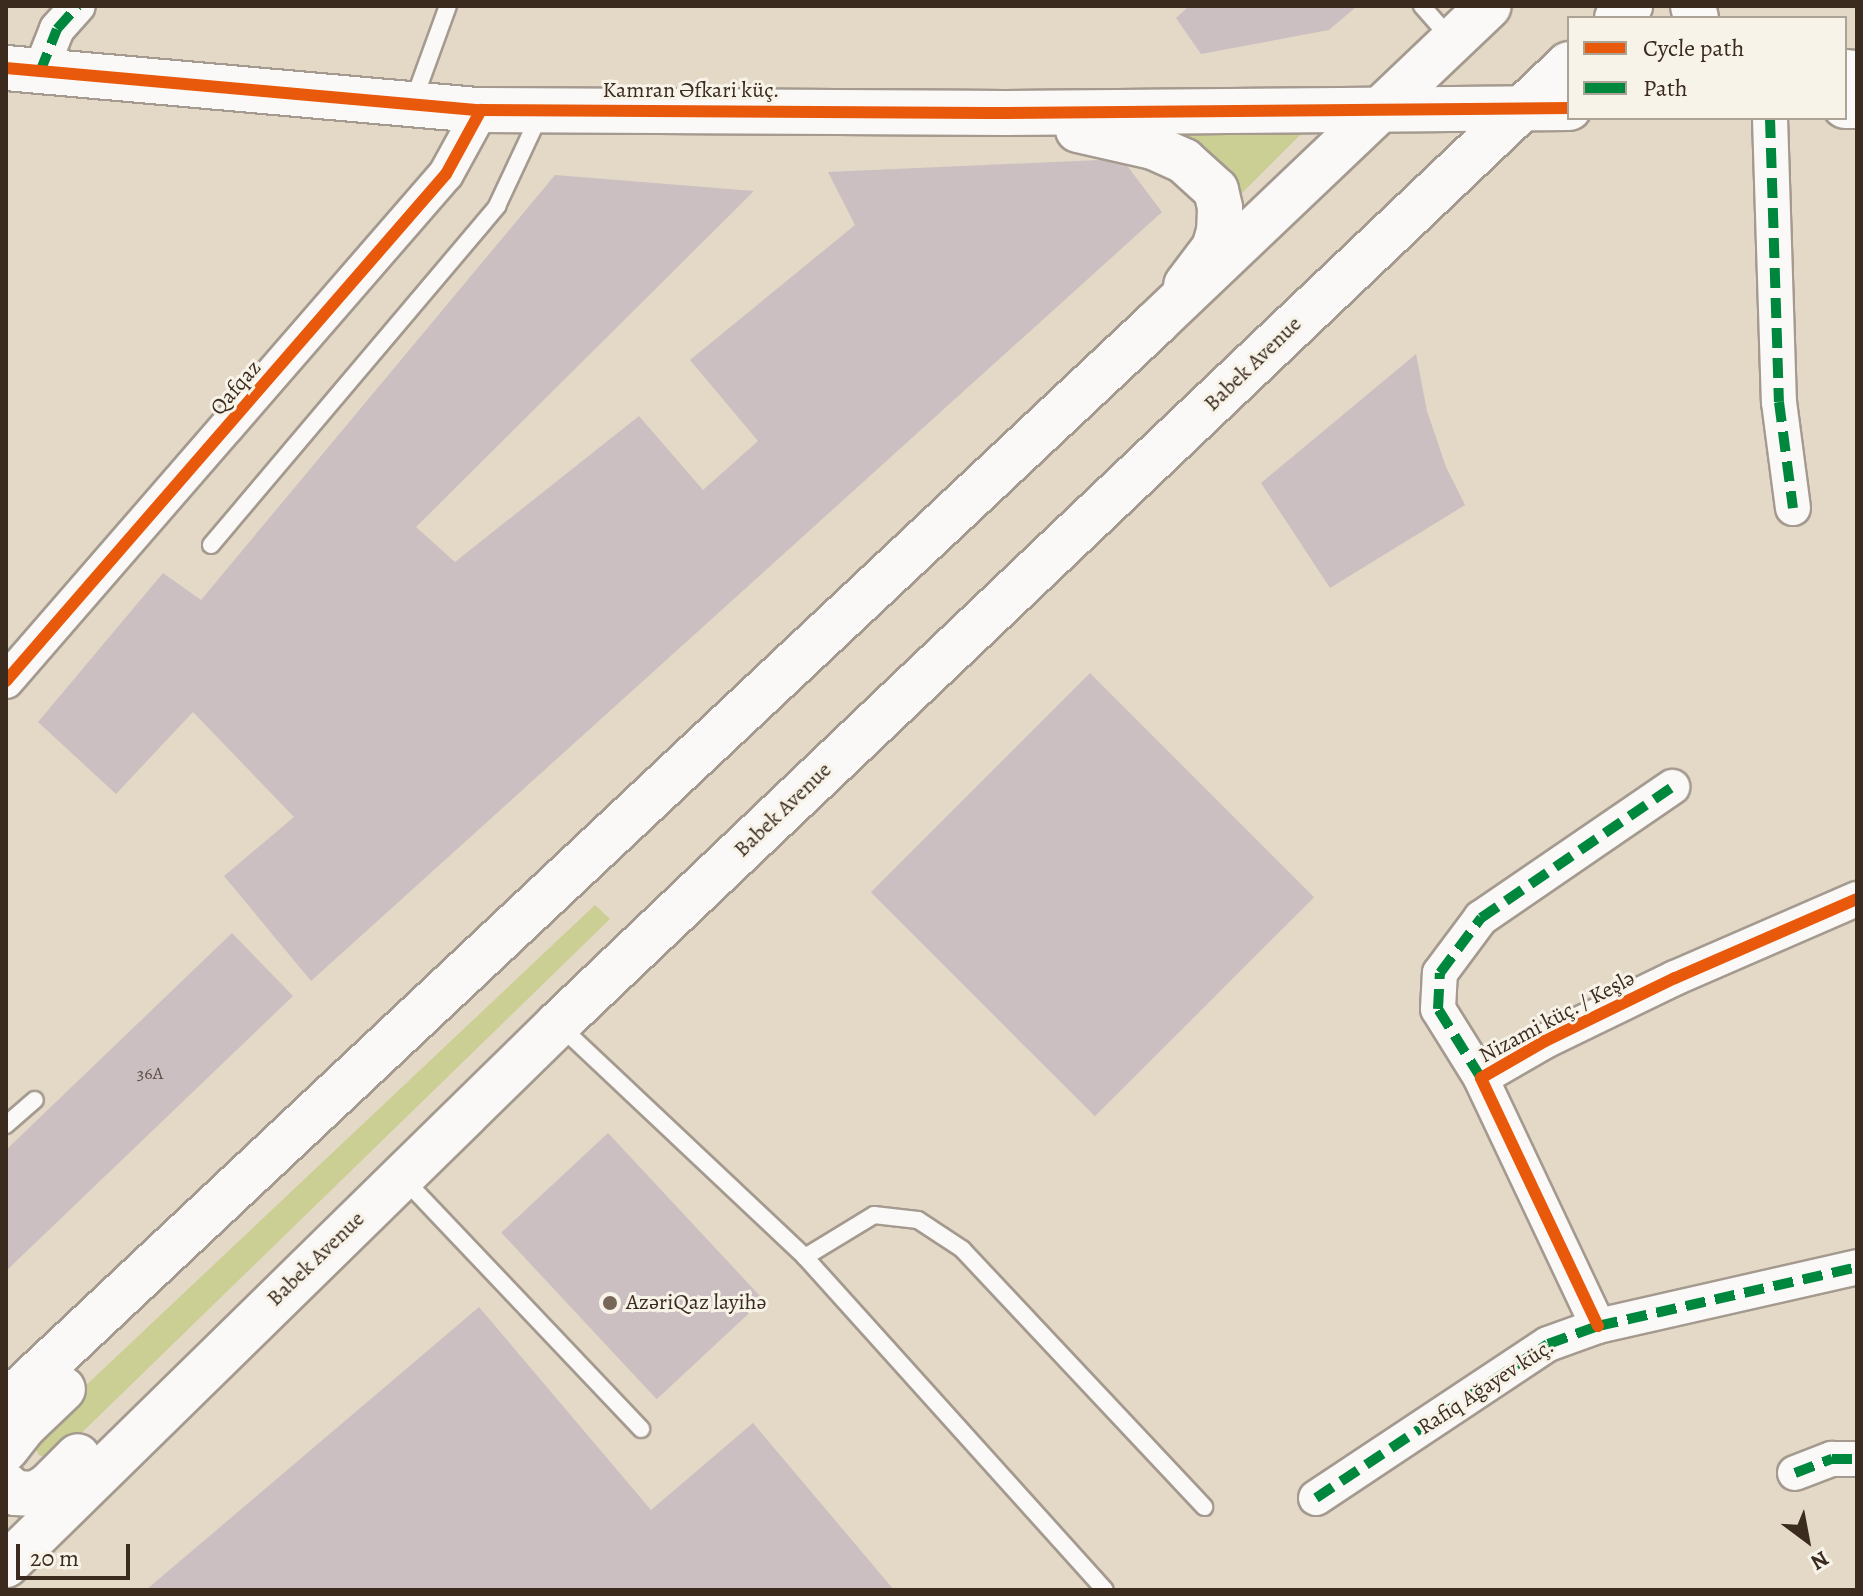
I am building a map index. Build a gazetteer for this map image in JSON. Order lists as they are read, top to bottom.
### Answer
{
  "streets": {
    "main road": ["Kamran Əfkari küç.", "Babek Avenue"],
    "street": ["Qafqaz", "Nizami küç. / Keşlə", "Rafiq Ağayev küç."]
  },
  "crossings": [
    ["Kamran Əfkari küç.", "Babek Avenue"],
    ["Kamran Əfkari küç.", "Qafqaz"],
    ["Nizami küç. / Keşlə", "Rafiq Ağayev küç."]
  ],
  "places": ["AzəriQaz layihə"],
  "house_numbers": ["36A"],
  "legend": ["Cycle path", "Path"],
  "scale_bar": "20 m",
  "north": "bottom right"
}
